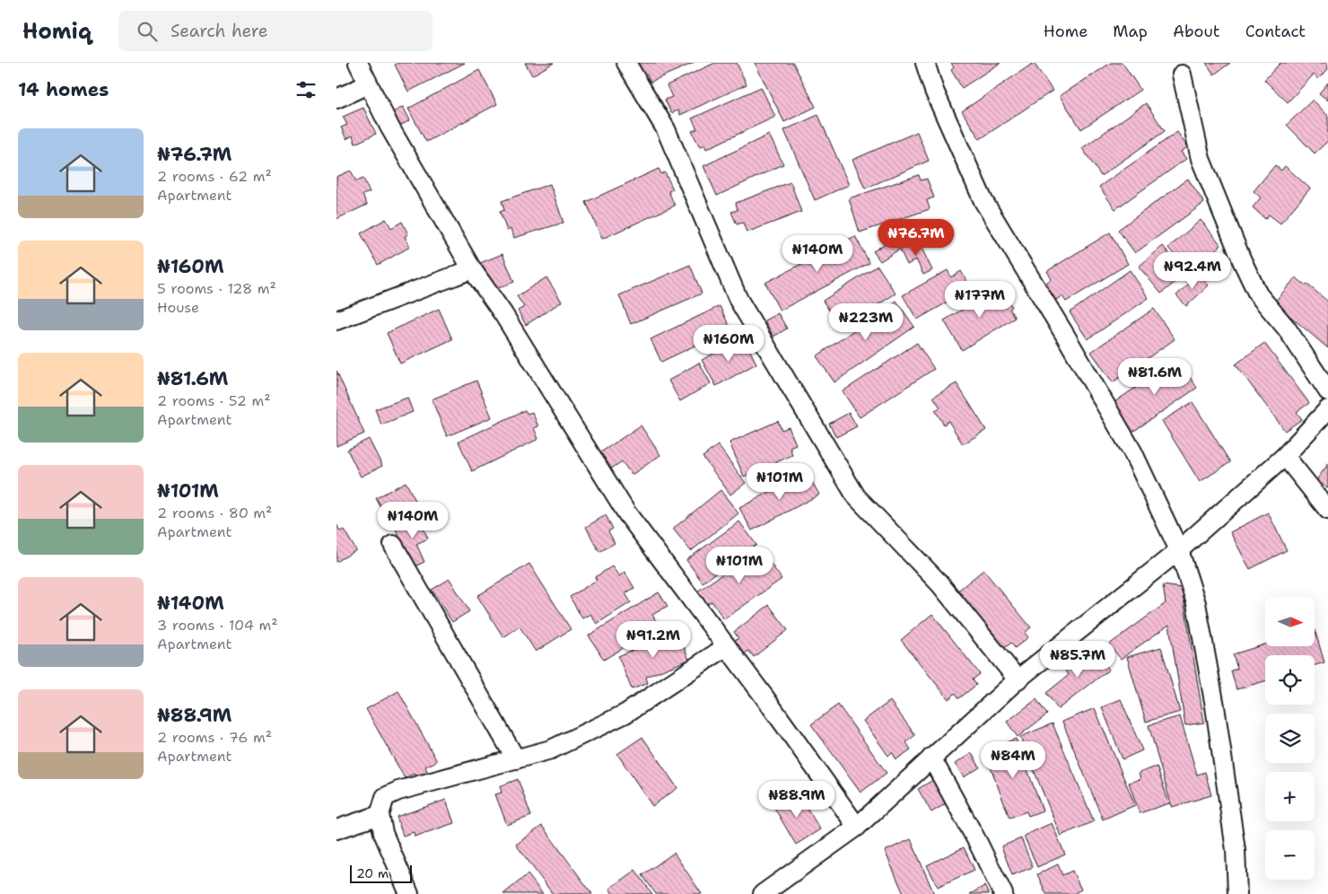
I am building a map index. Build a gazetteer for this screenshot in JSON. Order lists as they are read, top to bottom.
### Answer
{
  "scale_bar": "20 m",
  "north": "right",
  "page": {
    "header": "Homiq",
    "search": "Search here",
    "nav": [
      "Home",
      "Map",
      "About",
      "Contact"
    ],
    "heading": "14 homes",
    "list": [
      {
        "name": "₦76.7M",
        "note": "2 rooms · 62 m² · Apartment"
      },
      {
        "name": "₦160M",
        "note": "5 rooms · 128 m² · House"
      },
      {
        "name": "₦81.6M",
        "note": "2 rooms · 52 m² · Apartment"
      },
      {
        "name": "₦101M",
        "note": "2 rooms · 80 m² · Apartment"
      },
      {
        "name": "₦140M",
        "note": "3 rooms · 104 m² · Apartment"
      },
      {
        "name": "₦88.9M",
        "note": "2 rooms · 76 m² · Apartment"
      }
    ],
    "price": [
      "₦76.7M",
      "₦140M",
      "₦92.4M",
      "₦177M",
      "₦223M",
      "₦160M",
      "₦81.6M",
      "₦101M",
      "₦140M",
      "₦101M",
      "₦91.2M",
      "₦85.7M",
      "₦84M",
      "₦88.9M"
    ],
    "map_buttons": ["+", "−"],
    "scale": "20 m"
  }
}
